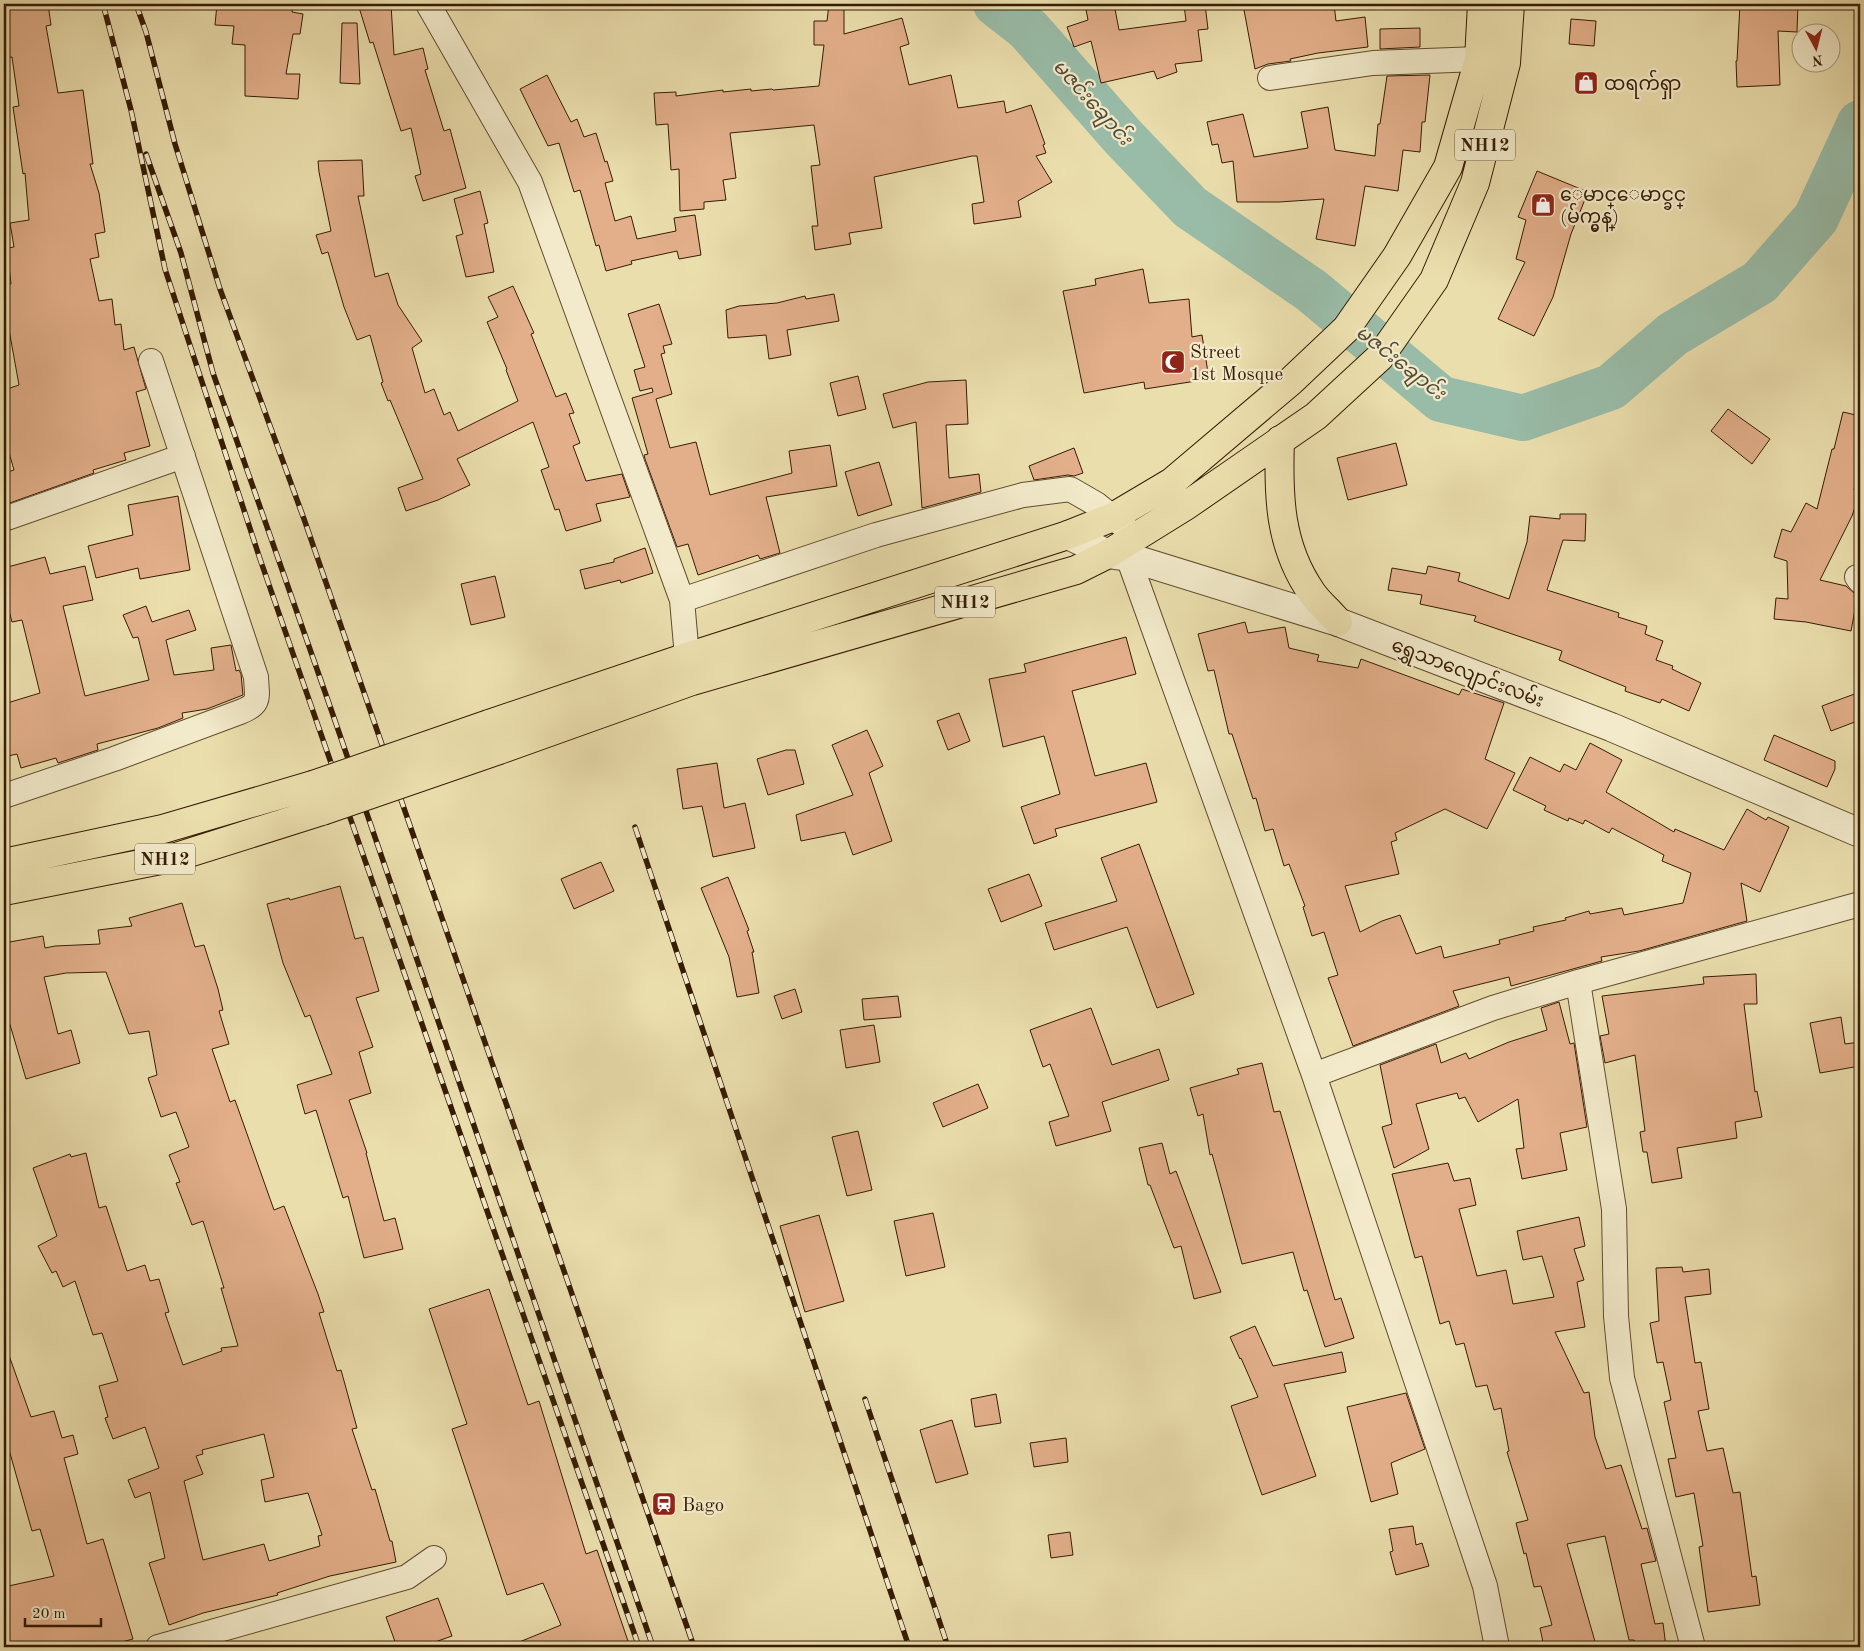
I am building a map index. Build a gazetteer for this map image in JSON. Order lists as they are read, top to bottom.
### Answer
{
  "streets": {
    "highway": ["NH12"],
    "street": ["ရွှေသာလျောင်းလမ်း"]
  },
  "crossings": [
    ["NH12", "ရွှေသာလျောင်းလမ်း"]
  ],
  "water": ["မဇင်းချောင်း"],
  "places": {
    "shop": ["ထရက်ရှာ", "ေမာင္ေမာင္ခင္ (မ်က္မွန္)"],
    "mosque": ["Street 1st Mosque"],
    "station": ["Bago"]
  },
  "scale_bar": "20 m",
  "north": "bottom"
}
